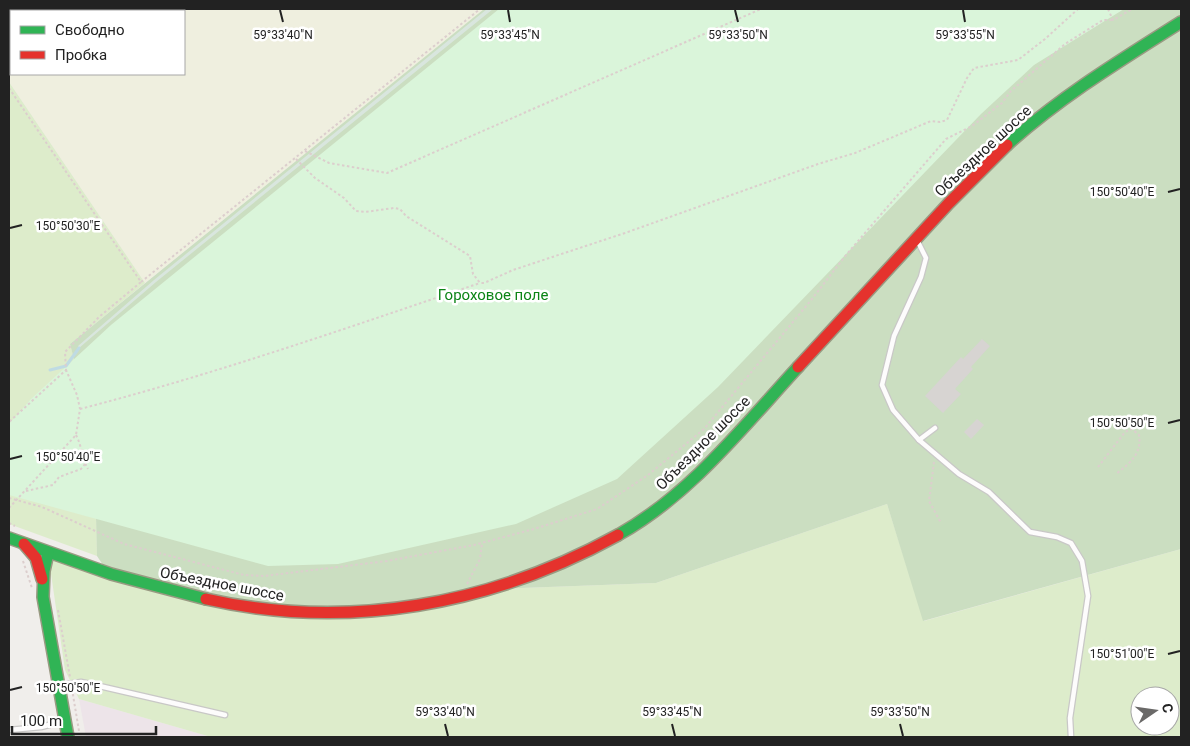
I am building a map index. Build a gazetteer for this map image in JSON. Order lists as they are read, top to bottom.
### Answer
{
  "streets": {
    "street": ["Объездное шоссе"]
  },
  "parks": ["Гороховое поле"],
  "legend": ["Свободно", "Пробка"],
  "scale_bar": "100 m",
  "north": "right",
  "coordinates": [
    "59°33'45\"N",
    "59°33'50\"N",
    "59°33'55\"N",
    "59°33'40\"N",
    "150°50'40\"E",
    "150°50'30\"E",
    "150°50'50\"E",
    "150°51'00\"E"
  ]
}
